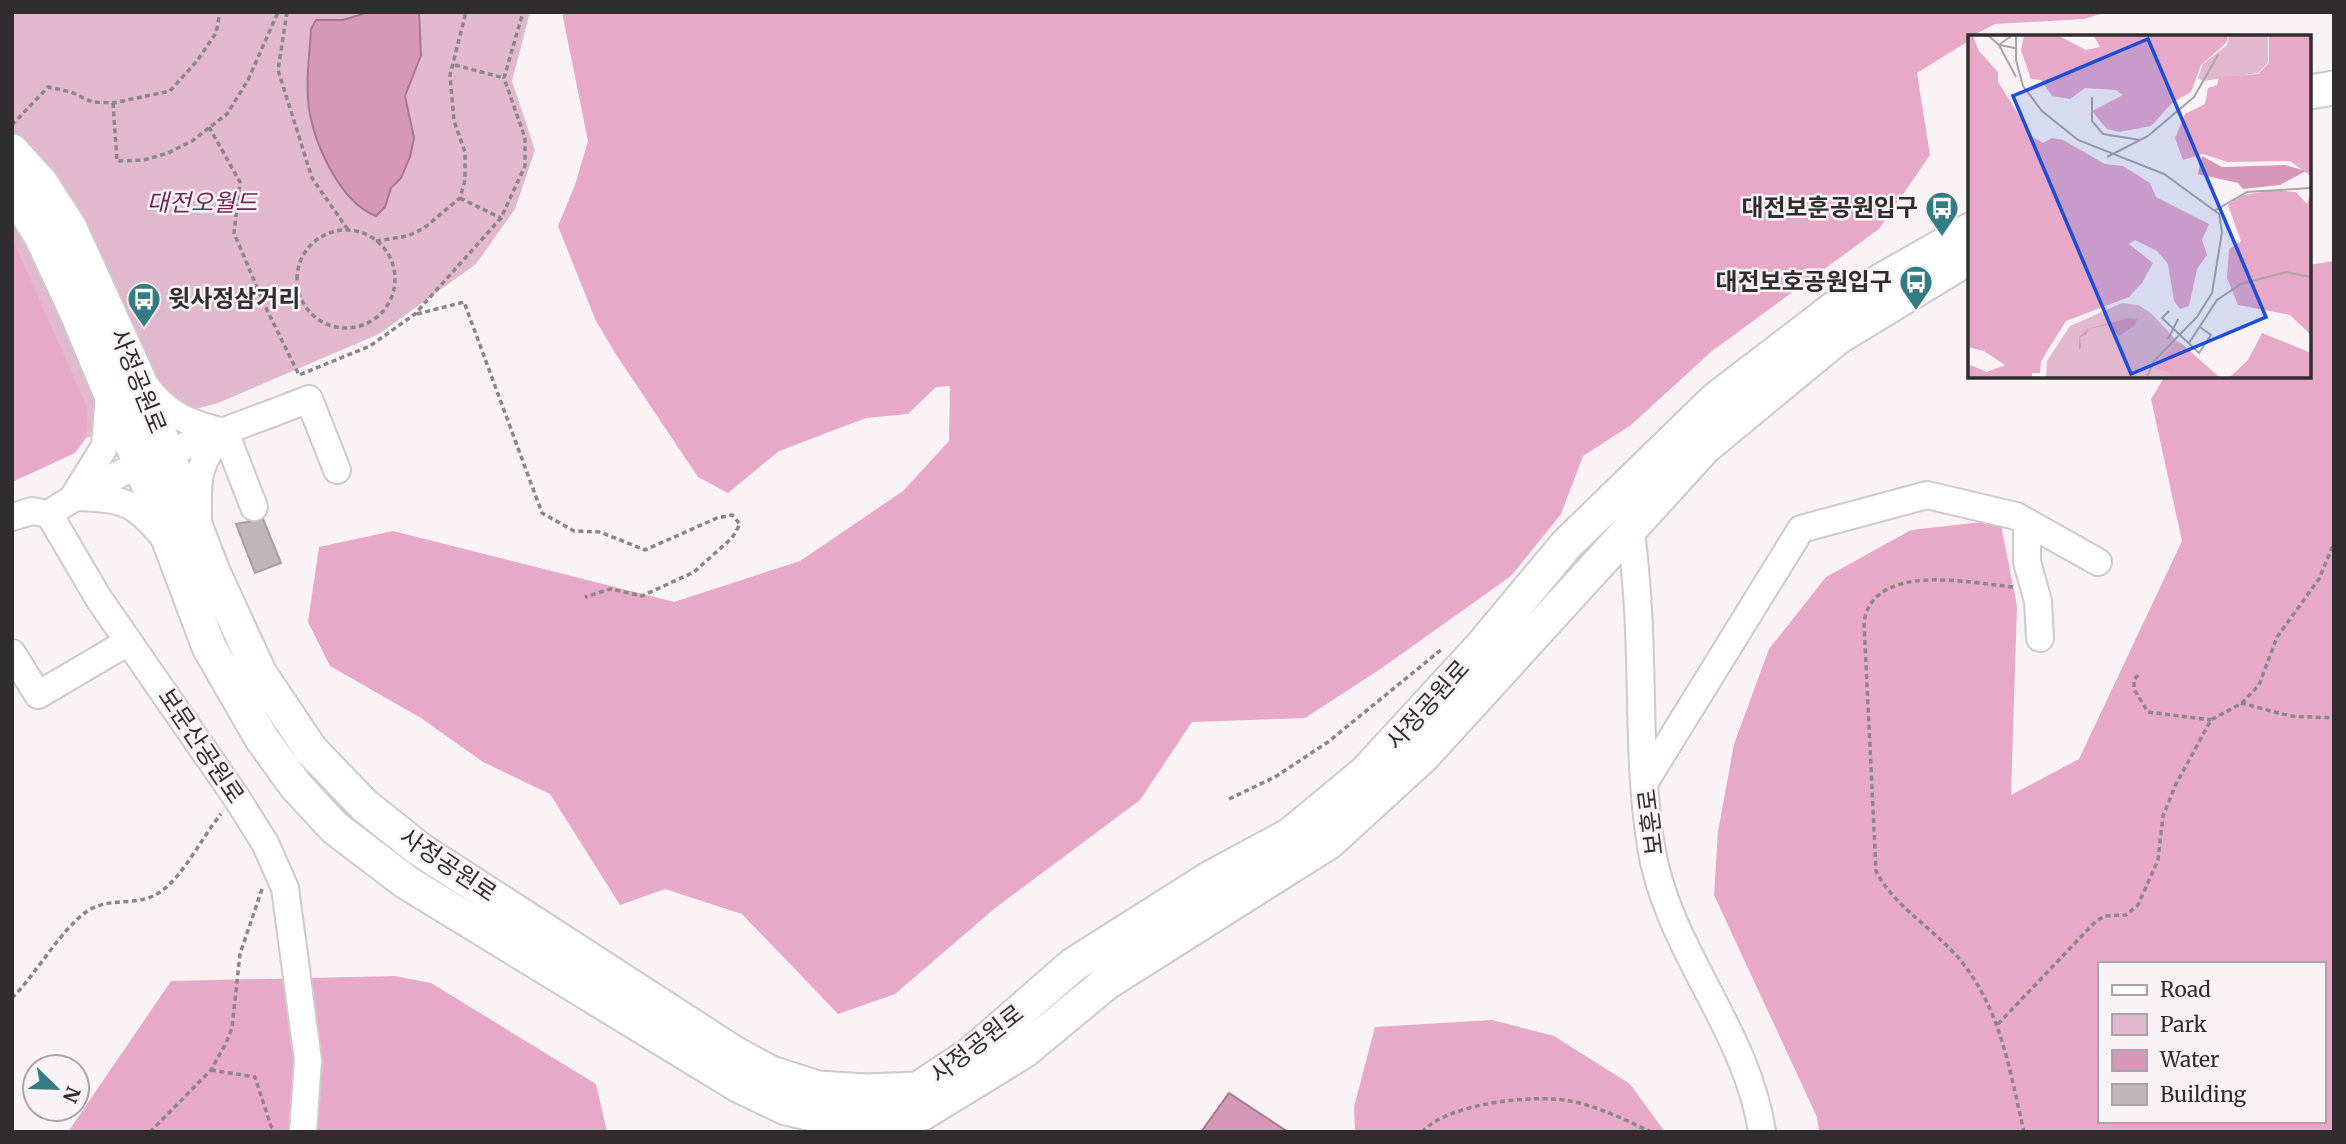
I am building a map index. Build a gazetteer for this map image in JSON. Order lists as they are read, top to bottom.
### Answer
{
  "streets": {
    "main road": ["사정공원로"],
    "street": ["보문산공원로", "보훈로"]
  },
  "crossings": [
    ["사정공원로", "보훈로"]
  ],
  "parks": ["대전오월드"],
  "places": {
    "bus stop": ["대전보훈공원입구", "대전보호공원입구", "윗사정삼거리"]
  },
  "legend": [
    "Road",
    "Park",
    "Water",
    "Building"
  ],
  "north": "bottom right"
}
